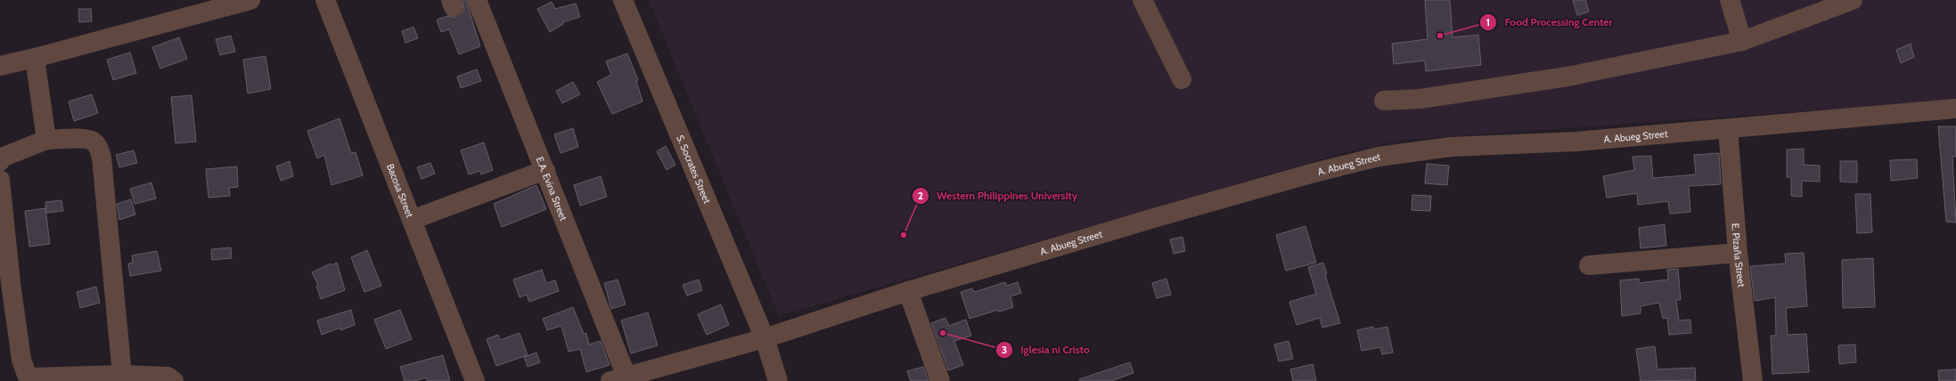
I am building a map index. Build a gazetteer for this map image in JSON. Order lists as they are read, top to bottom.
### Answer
{
  "streets": {
    "street": [
      "A. Abueg Street",
      "S. Socrates Street",
      "E.A. Evina Street",
      "Bacosa Street",
      "E. Pizaña Street"
    ]
  },
  "crossings": [
    ["A. Abueg Street", "S. Socrates Street"],
    ["A. Abueg Street", "E.A. Evina Street"],
    ["A. Abueg Street", "E. Pizaña Street"]
  ],
  "places": ["Food Processing Center", "Western Philippines University", "Iglesia ni Cristo"]
}
